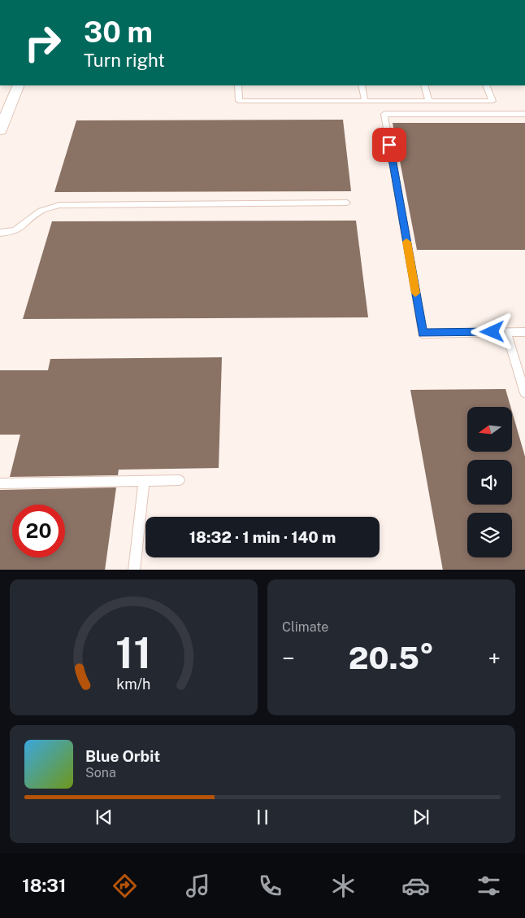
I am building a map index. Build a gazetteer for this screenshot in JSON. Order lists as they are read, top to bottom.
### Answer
{
  "north": "left",
  "page": {
    "turn": ["30 m", "Turn right"],
    "limit": "20",
    "trip": "18:32 · 1 min · 140 m",
    "tile": "Climate",
    "heat": ["−", "20.5°", "+"],
    "song": ["Blue Orbit", "Sona"],
    "tabs": "18:31",
    "gauge": ["11", "km/h"]
  }
}
